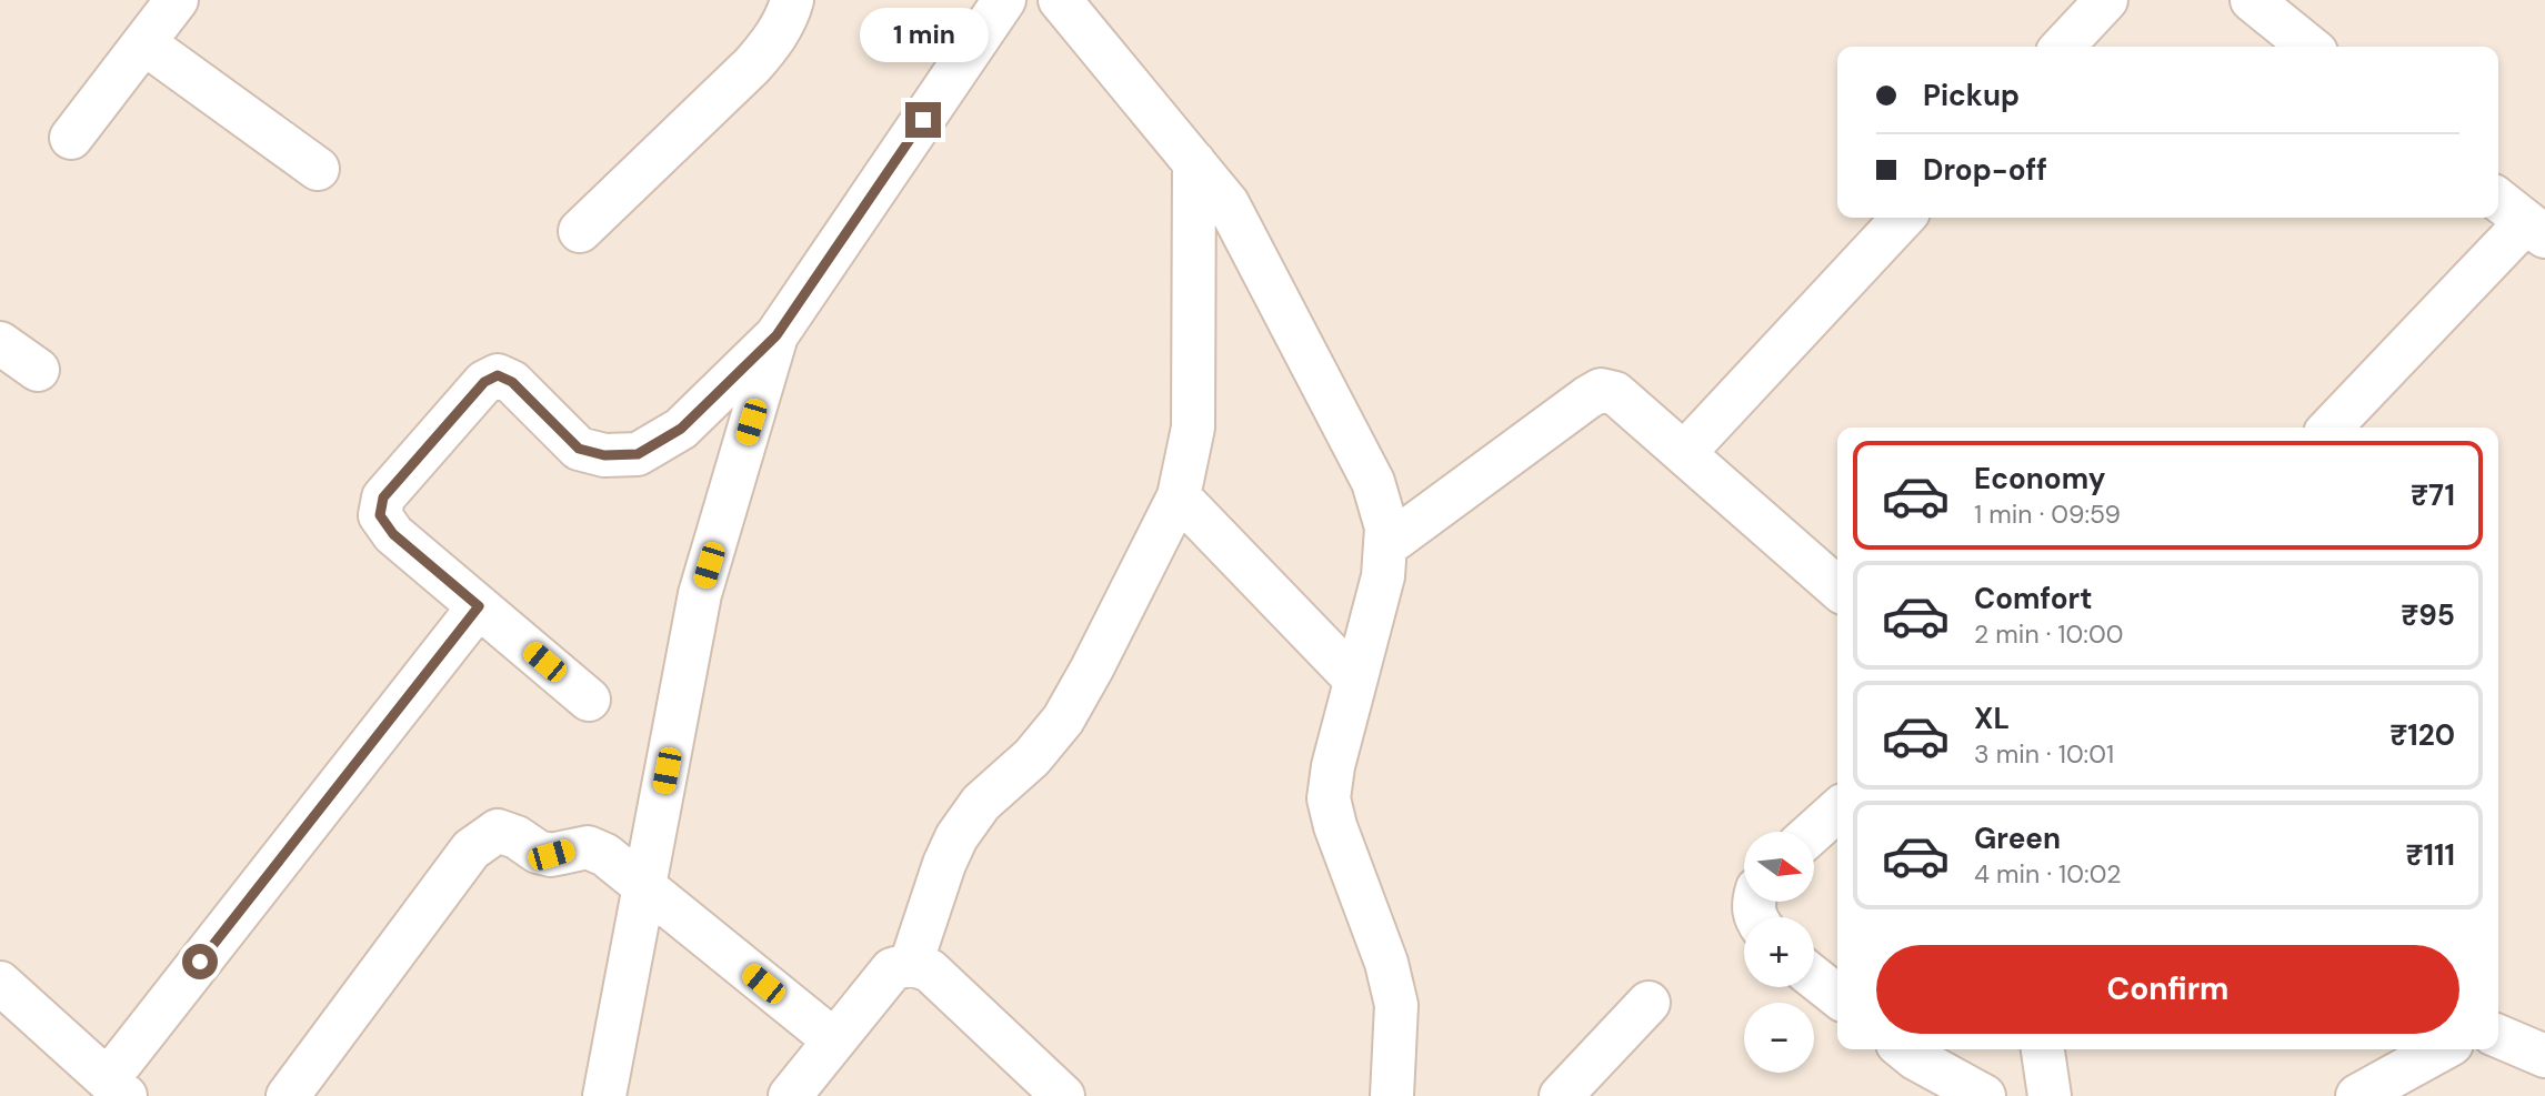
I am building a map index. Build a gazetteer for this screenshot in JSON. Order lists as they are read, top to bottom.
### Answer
{
  "north": "right",
  "page": {
    "bubble": "1 min",
    "banner": ["Pickup", "Drop-off"],
    "list": [
      {
        "name": "Economy",
        "note": "1 min · 09:59",
        "value": "₹71"
      },
      {
        "name": "Comfort",
        "note": "2 min · 10:00",
        "value": "₹95"
      },
      {
        "name": "XL",
        "note": "3 min · 10:01",
        "value": "₹120"
      },
      {
        "name": "Green",
        "note": "4 min · 10:02",
        "value": "₹111"
      }
    ],
    "map_buttons": ["+", "−"],
    "buttons": "Confirm"
  }
}
